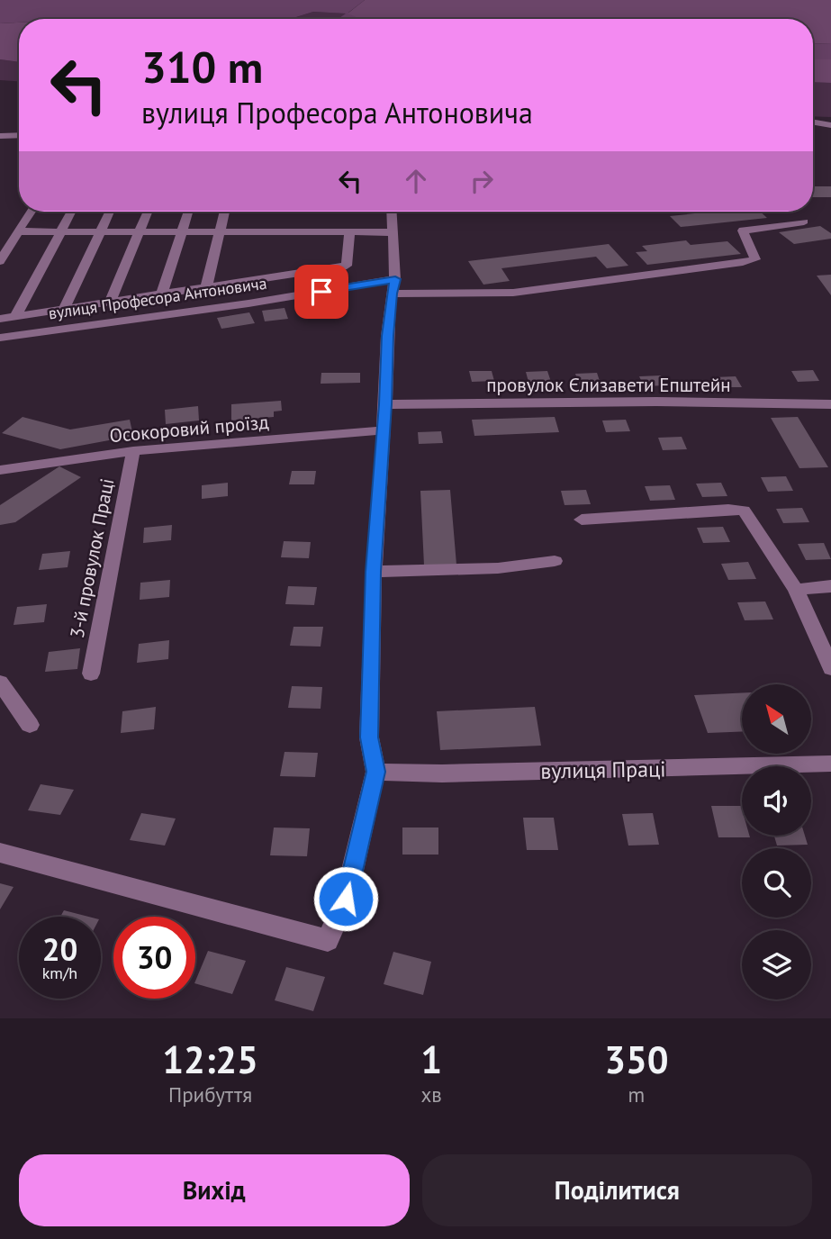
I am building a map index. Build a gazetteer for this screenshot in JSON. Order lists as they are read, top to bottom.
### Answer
{
  "streets": {
    "street": [
      "вулиця Професора Антоновича",
      "провулок Єлизавети Епштейн",
      "Осокоровий проїзд",
      "3-й провулок Праці",
      "вулиця Праці"
    ]
  },
  "crossings": [
    ["Осокоровий проїзд", "3-й провулок Праці"]
  ],
  "north": "top left",
  "page": {
    "turn": ["310 m", "вулиця Професора Антоновича"],
    "speed": "20 km/h",
    "limit": "30",
    "eta": [
      "12:25",
      "Прибуття",
      "1",
      "хв",
      "350",
      "m"
    ],
    "buttons": ["Вихід", "Поділитися"]
  }
}
